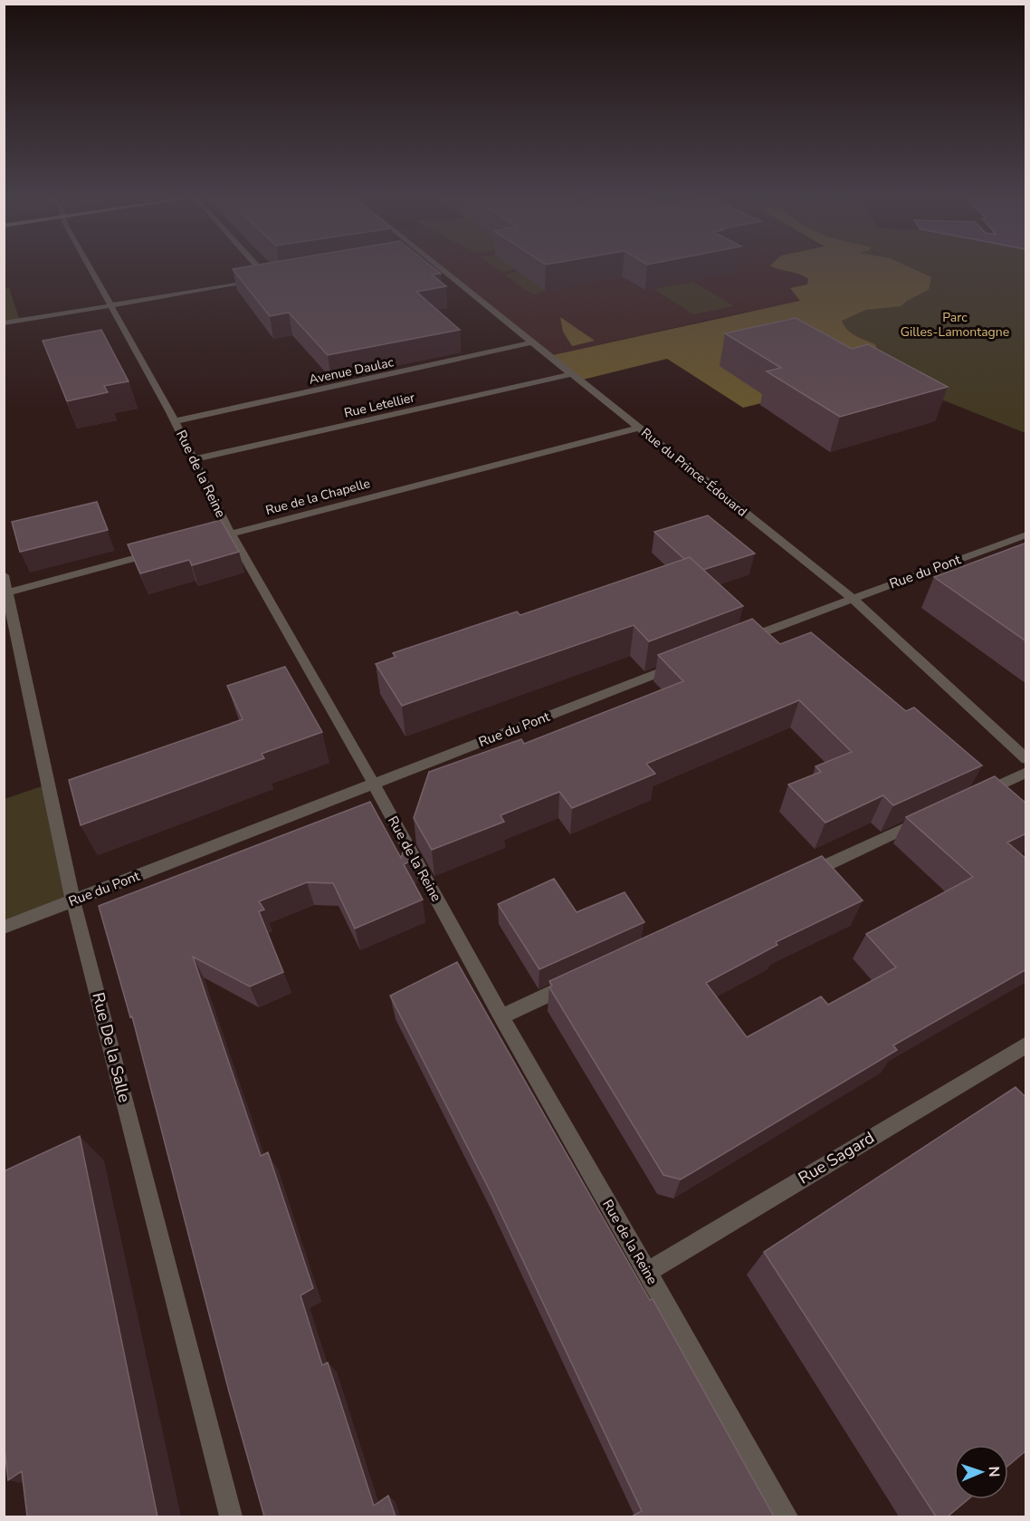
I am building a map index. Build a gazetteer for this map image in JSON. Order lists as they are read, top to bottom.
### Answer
{
  "streets": {
    "street": [
      "Avenue Daulac",
      "Rue Letellier",
      "Rue du Prince-Édouard",
      "Rue de la Reine",
      "Rue de la Chapelle",
      "Rue du Pont",
      "Rue De la Salle",
      "Rue Sagard"
    ]
  },
  "crossings": [
    ["Avenue Daulac", "Rue du Prince-Édouard"],
    ["Avenue Daulac", "Rue de la Reine"],
    ["Rue Letellier", "Rue du Prince-Édouard"],
    ["Rue Letellier", "Rue de la Reine"],
    ["Rue du Prince-Édouard", "Rue de la Chapelle"],
    ["Rue du Prince-Édouard", "Rue du Pont"],
    ["Rue de la Reine", "Rue de la Chapelle"],
    ["Rue de la Reine", "Rue du Pont"],
    ["Rue de la Reine", "Rue Sagard"],
    ["Rue du Pont", "Rue De la Salle"]
  ],
  "parks": ["Parc Gilles-Lamontagne"],
  "north": "right"
}
